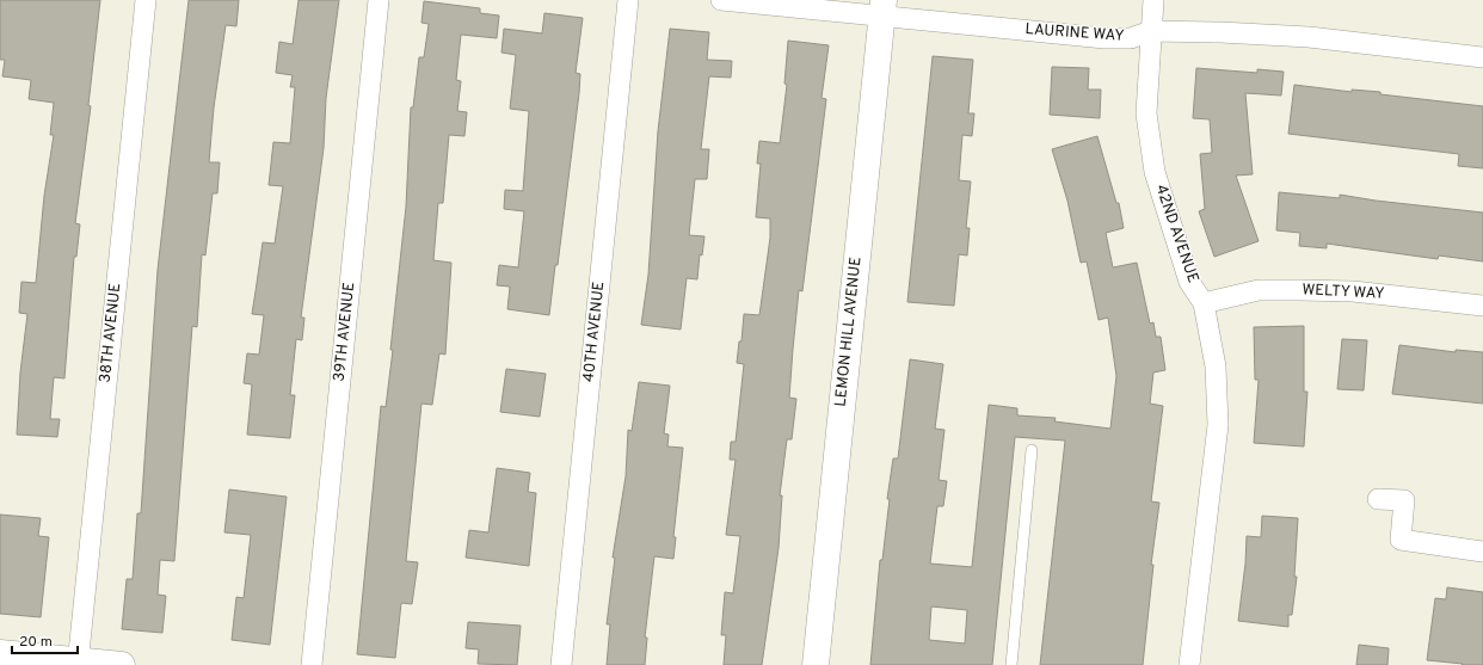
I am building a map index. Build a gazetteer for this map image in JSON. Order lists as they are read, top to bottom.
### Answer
{
  "streets": {
    "street": [
      "LAURINE WAY",
      "42ND AVENUE",
      "WELTY WAY",
      "39TH AVENUE",
      "40TH AVENUE",
      "LEMON HILL AVENUE",
      "38TH AVENUE"
    ]
  },
  "crossings": [
    ["LAURINE WAY", "42ND AVENUE"],
    ["LAURINE WAY", "LEMON HILL AVENUE"],
    ["42ND AVENUE", "WELTY WAY"]
  ],
  "scale_bar": "20 m"
}
